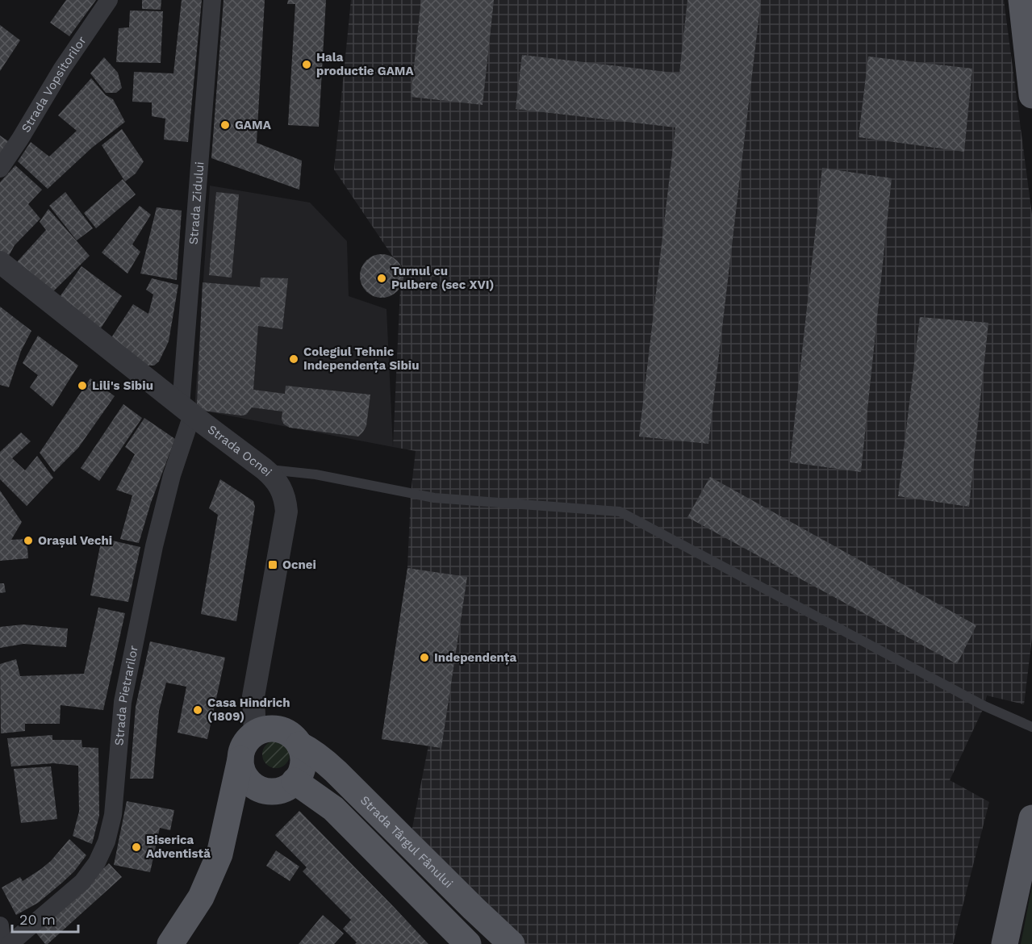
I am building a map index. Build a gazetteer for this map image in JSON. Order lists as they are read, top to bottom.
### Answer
{
  "streets": {
    "main road": ["Strada Târgul Fânului"],
    "street": [
      "Strada Vopsitorilor",
      "Strada Zidului",
      "Strada Ocnei",
      "Strada Pietrarilor"
    ]
  },
  "crossings": [
    ["Strada Zidului", "Strada Ocnei"],
    ["Strada Zidului", "Strada Pietrarilor"],
    ["Strada Ocnei", "Strada Pietrarilor"],
    ["Strada Ocnei", "Strada Târgul Fânului"]
  ],
  "places": {
    "other": [
      "Hala productie GAMA",
      "GAMA",
      "Turnul cu Pulbere (sec XVI)",
      "Colegiul Tehnic Independența Sibiu",
      "Lili's Sibiu",
      "Orașul Vechi",
      "Independența",
      "Casa Hindrich (1809)",
      "Biserica Adventistă"
    ],
    "transit": ["Ocnei"]
  },
  "scale_bar": "20 m"
}
